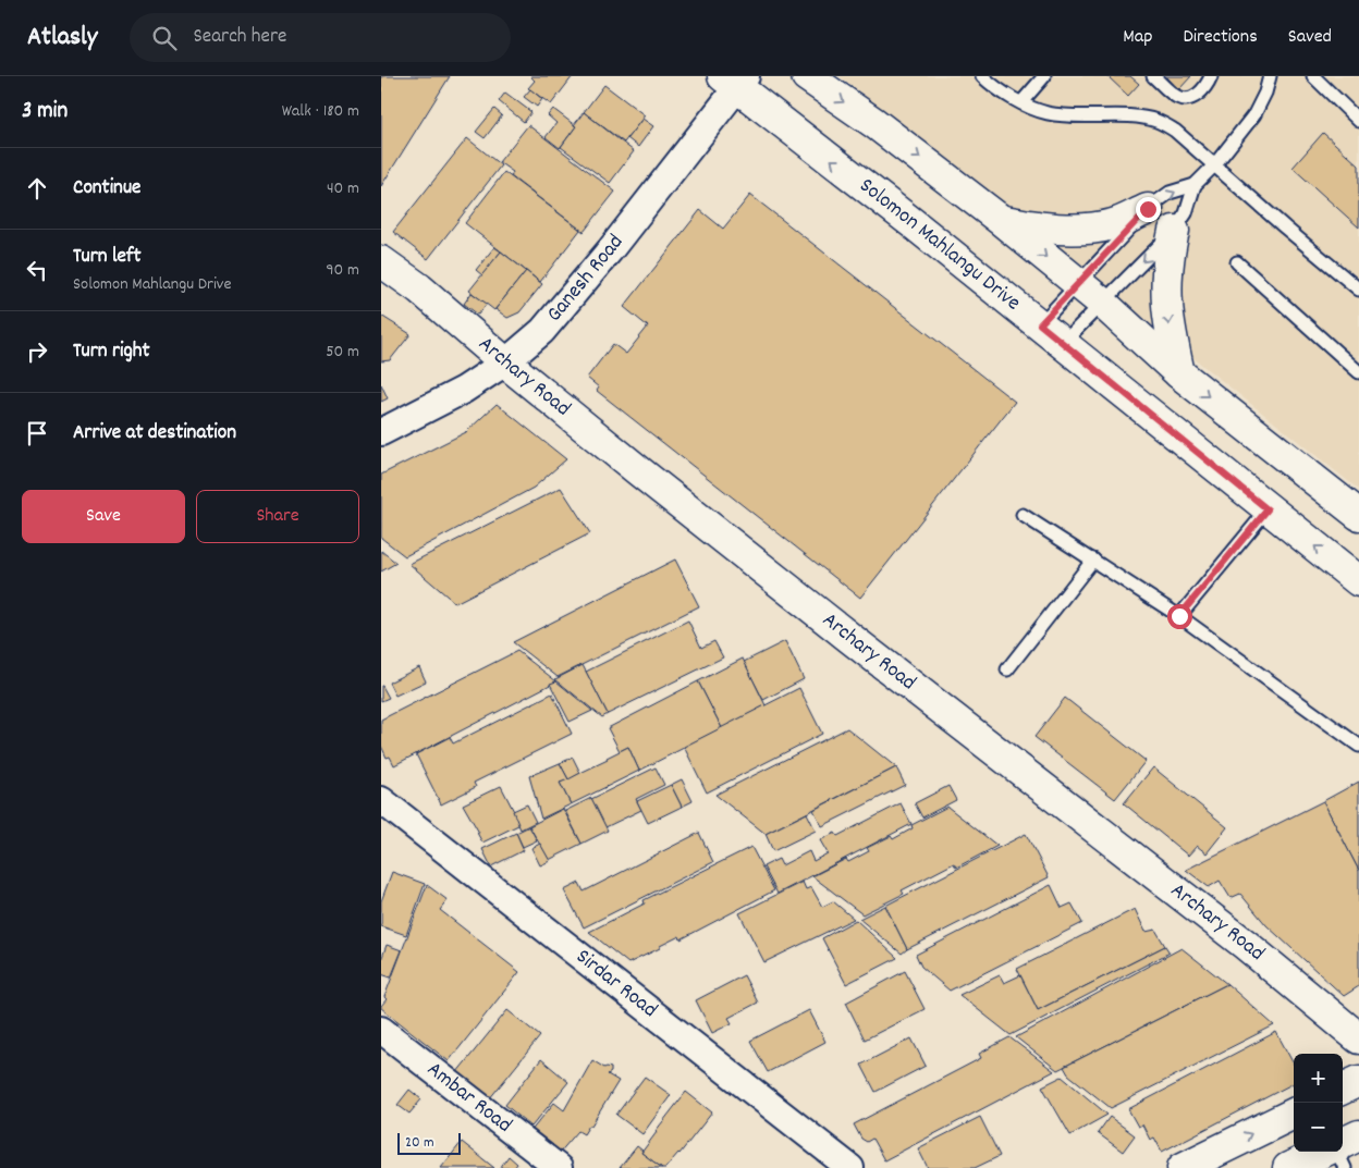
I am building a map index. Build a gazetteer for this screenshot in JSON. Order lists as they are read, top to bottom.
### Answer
{
  "streets": {
    "main road": ["Solomon Mahlangu Drive", "Archary Road"],
    "street": ["Ganesh Road", "Sirdar Road", "Ambar Road"]
  },
  "crossings": [
    ["Solomon Mahlangu Drive", "Ganesh Road"],
    ["Ganesh Road", "Archary Road"]
  ],
  "scale_bar": "20 m",
  "page": {
    "header": "Atlasly",
    "search": "Search here",
    "nav": ["Map", "Directions", "Saved"],
    "heading": ["3 min", "Walk · 180 m"],
    "list": [
      ["Continue", "40 m"],
      ["Turn left", "Solomon Mahlangu Drive", "90 m"],
      ["Turn right", "50 m"],
      "Arrive at destination"
    ],
    "buttons": ["Save", "Share"],
    "map_buttons": ["+", "−"],
    "scale": "20 m"
  }
}
